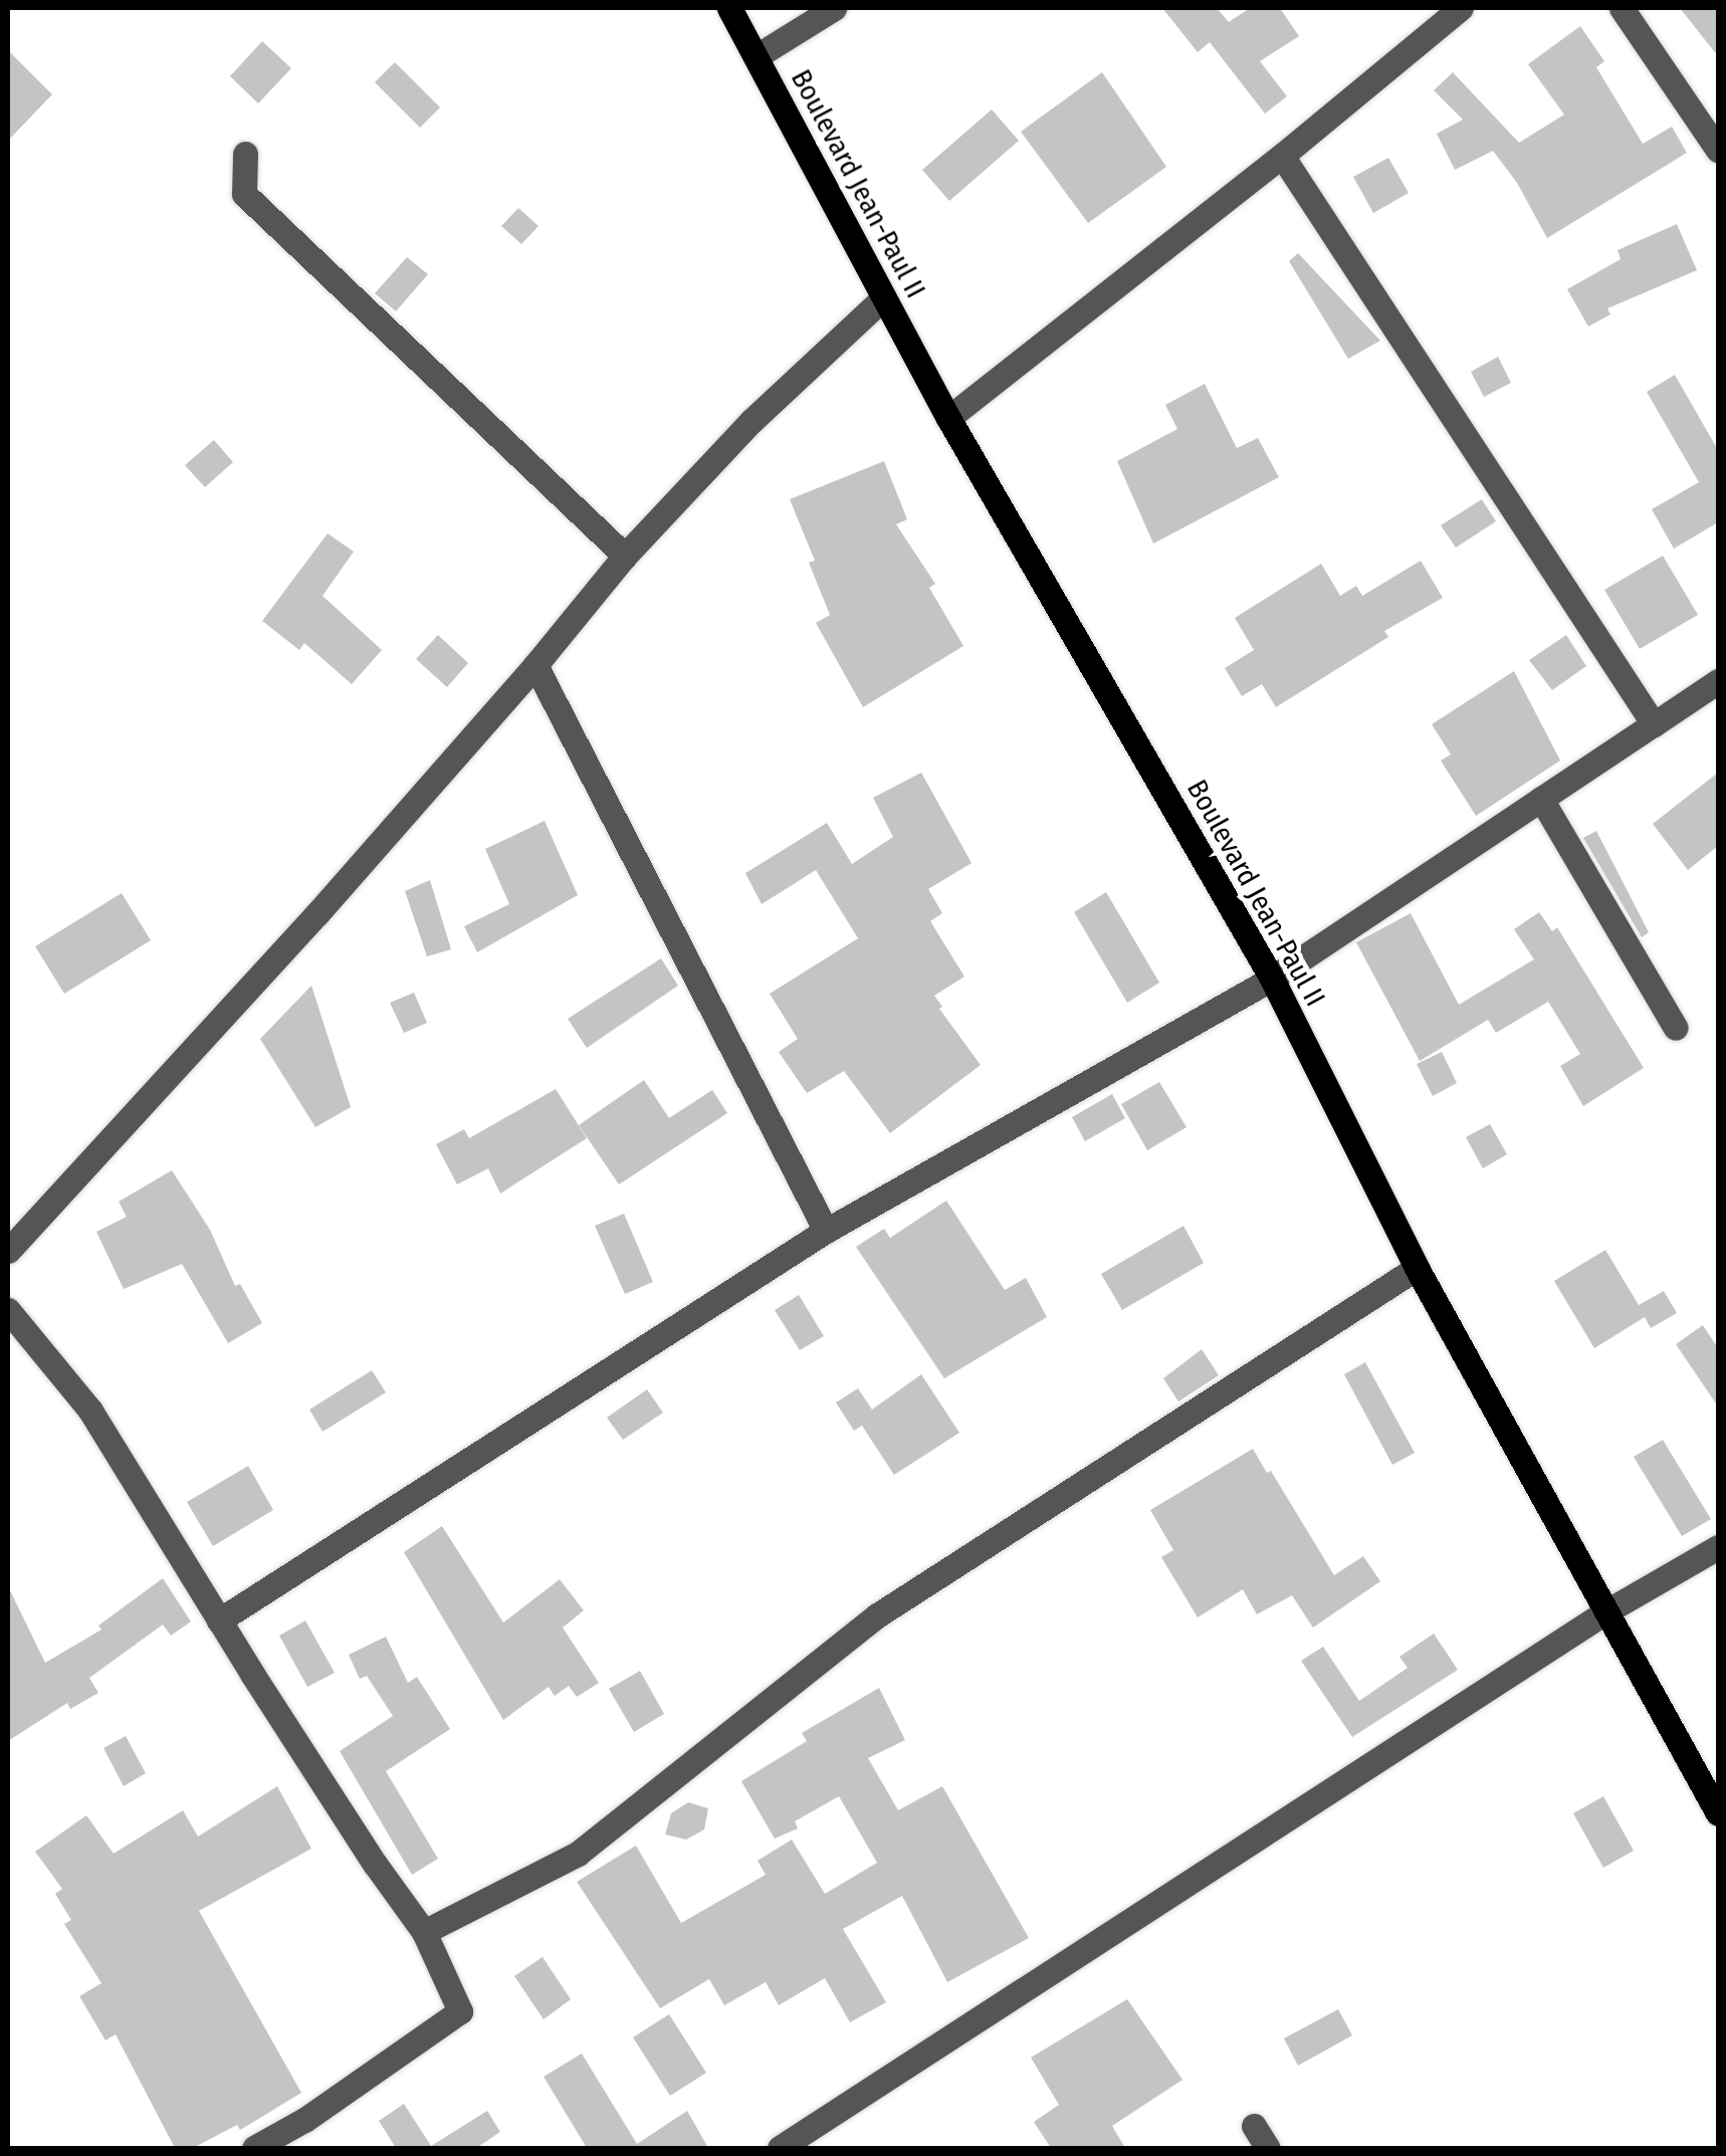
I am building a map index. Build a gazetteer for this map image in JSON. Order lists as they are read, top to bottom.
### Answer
{
  "streets": {
    "main road": ["Boulevard Jean-Paul II"]
  }
}
